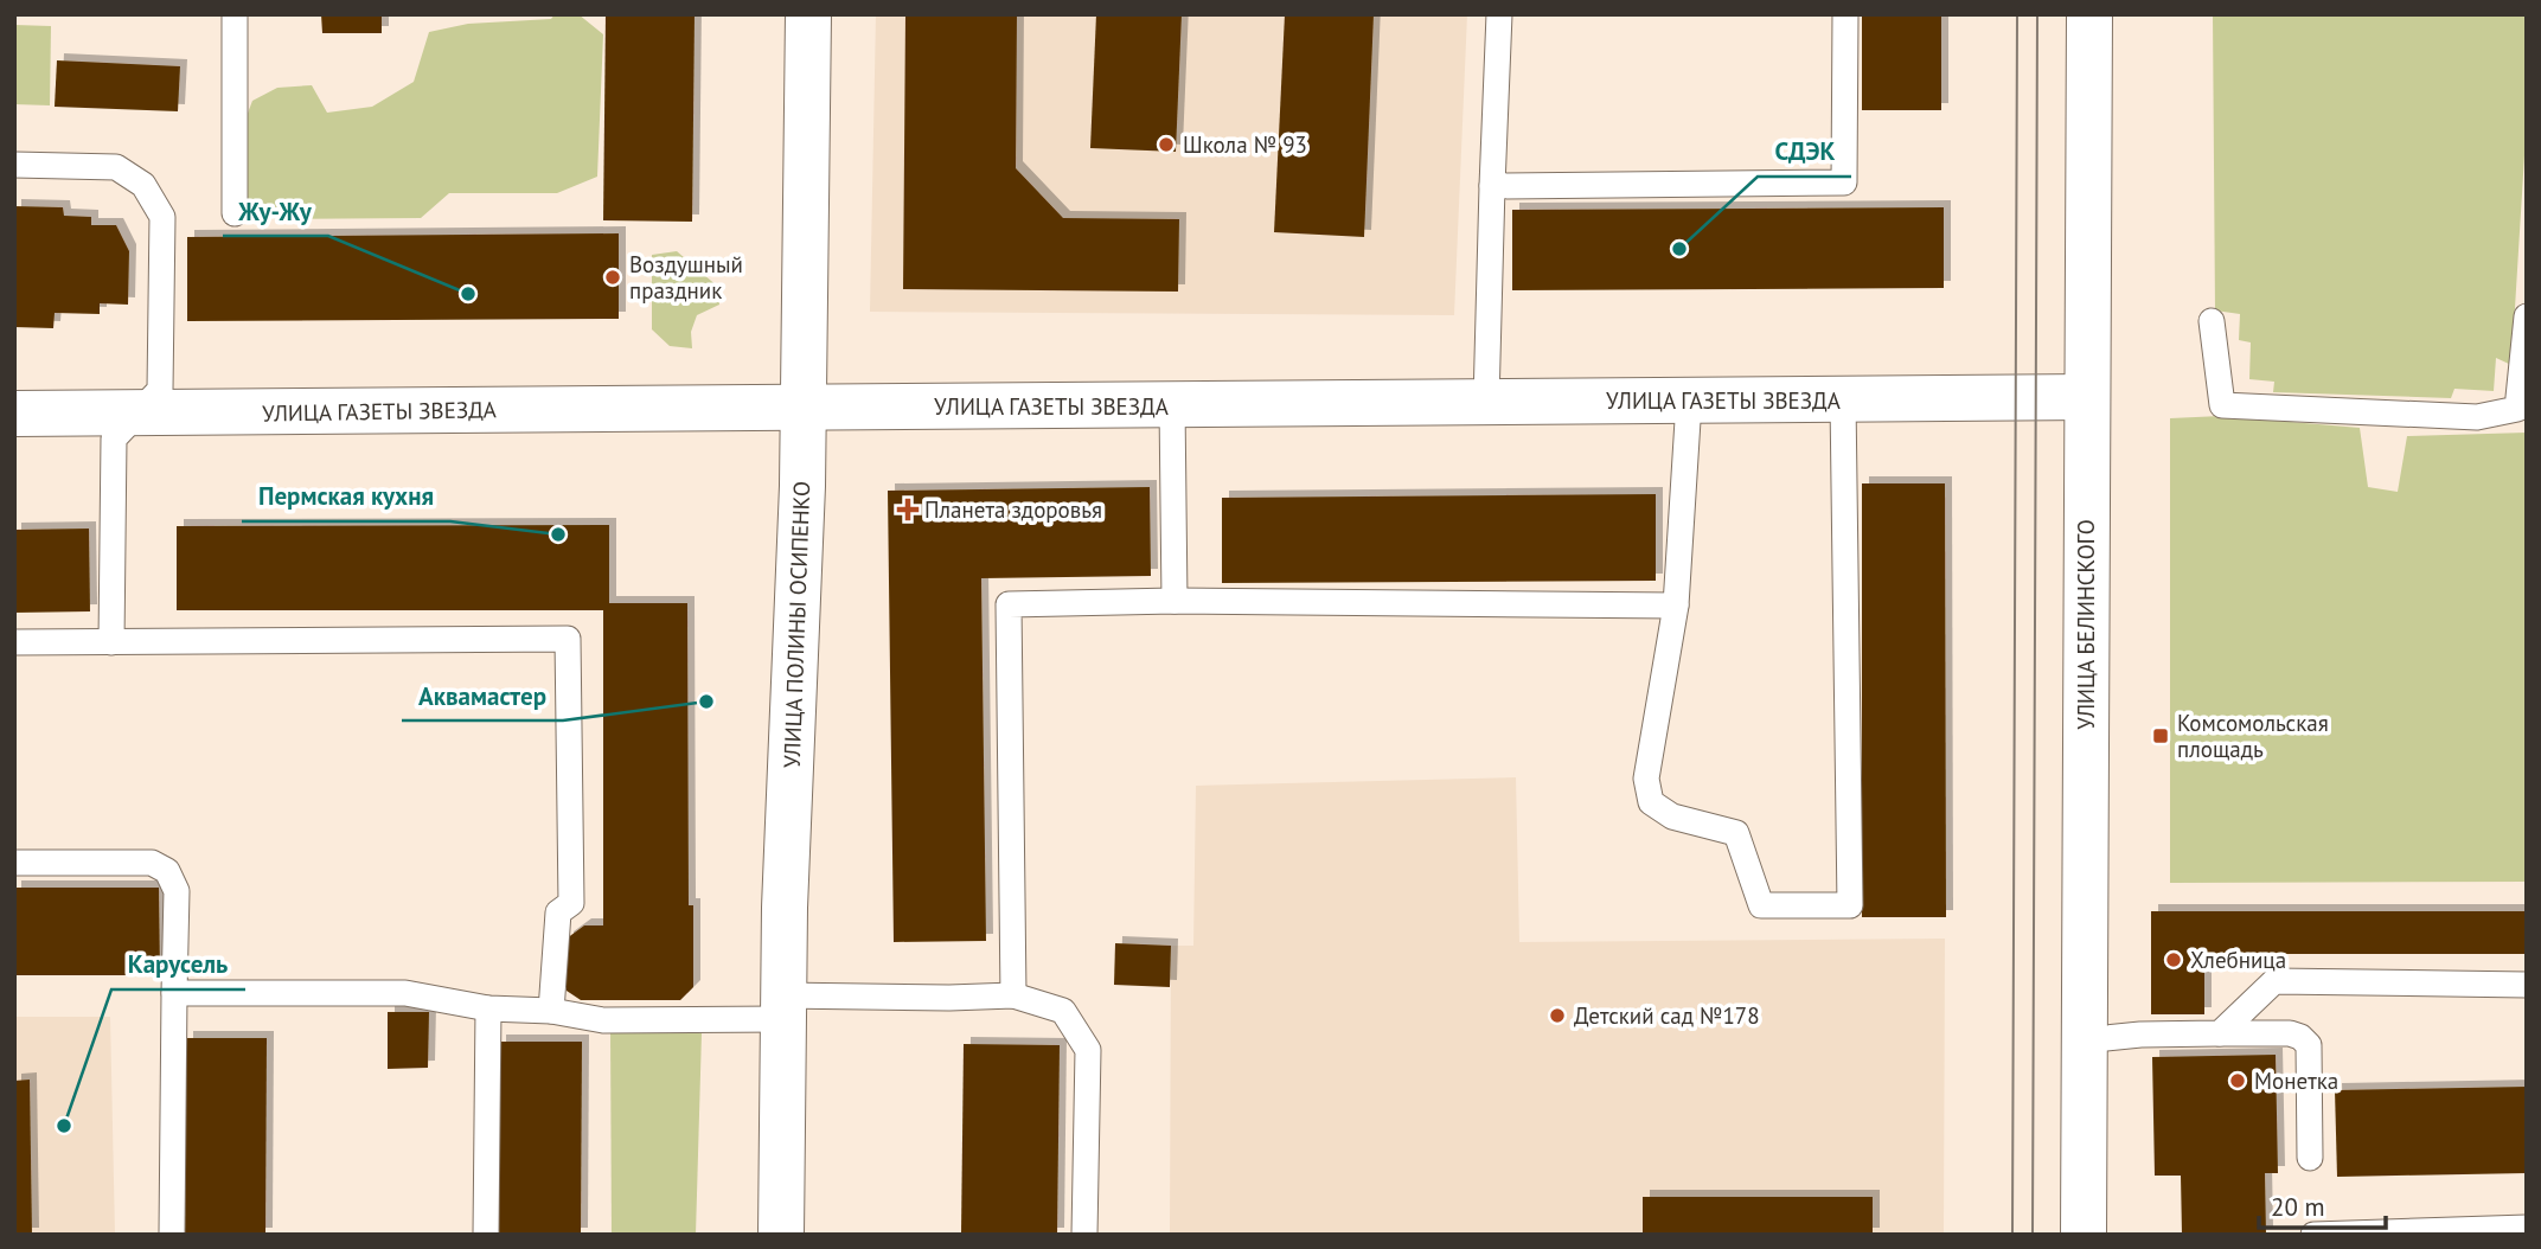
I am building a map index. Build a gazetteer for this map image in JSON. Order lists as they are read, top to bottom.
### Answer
{
  "streets": {
    "street": ["УЛИЦА ГАЗЕТЫ ЗВЕЗДА", "УЛИЦА ПОЛИНЫ ОСИПЕНКО", "УЛИЦА БЕЛИНСКОГО"]
  },
  "crossings": [
    ["УЛИЦА ГАЗЕТЫ ЗВЕЗДА", "УЛИЦА ПОЛИНЫ ОСИПЕНКО"],
    ["УЛИЦА ГАЗЕТЫ ЗВЕЗДА", "УЛИЦА БЕЛИНСКОГО"]
  ],
  "places": {
    "other": [
      "Школа № 93",
      "СДЭК",
      "Воздушный праздник",
      "Жу-Жу",
      "Пермская кухня",
      "Аквамастер",
      "Хлебница",
      "Детский сад №178",
      "Монетка",
      "Карусель"
    ],
    "health": ["Планета здоровья"],
    "transit": ["Комсомольская площадь"]
  },
  "scale_bar": "20 m"
}
